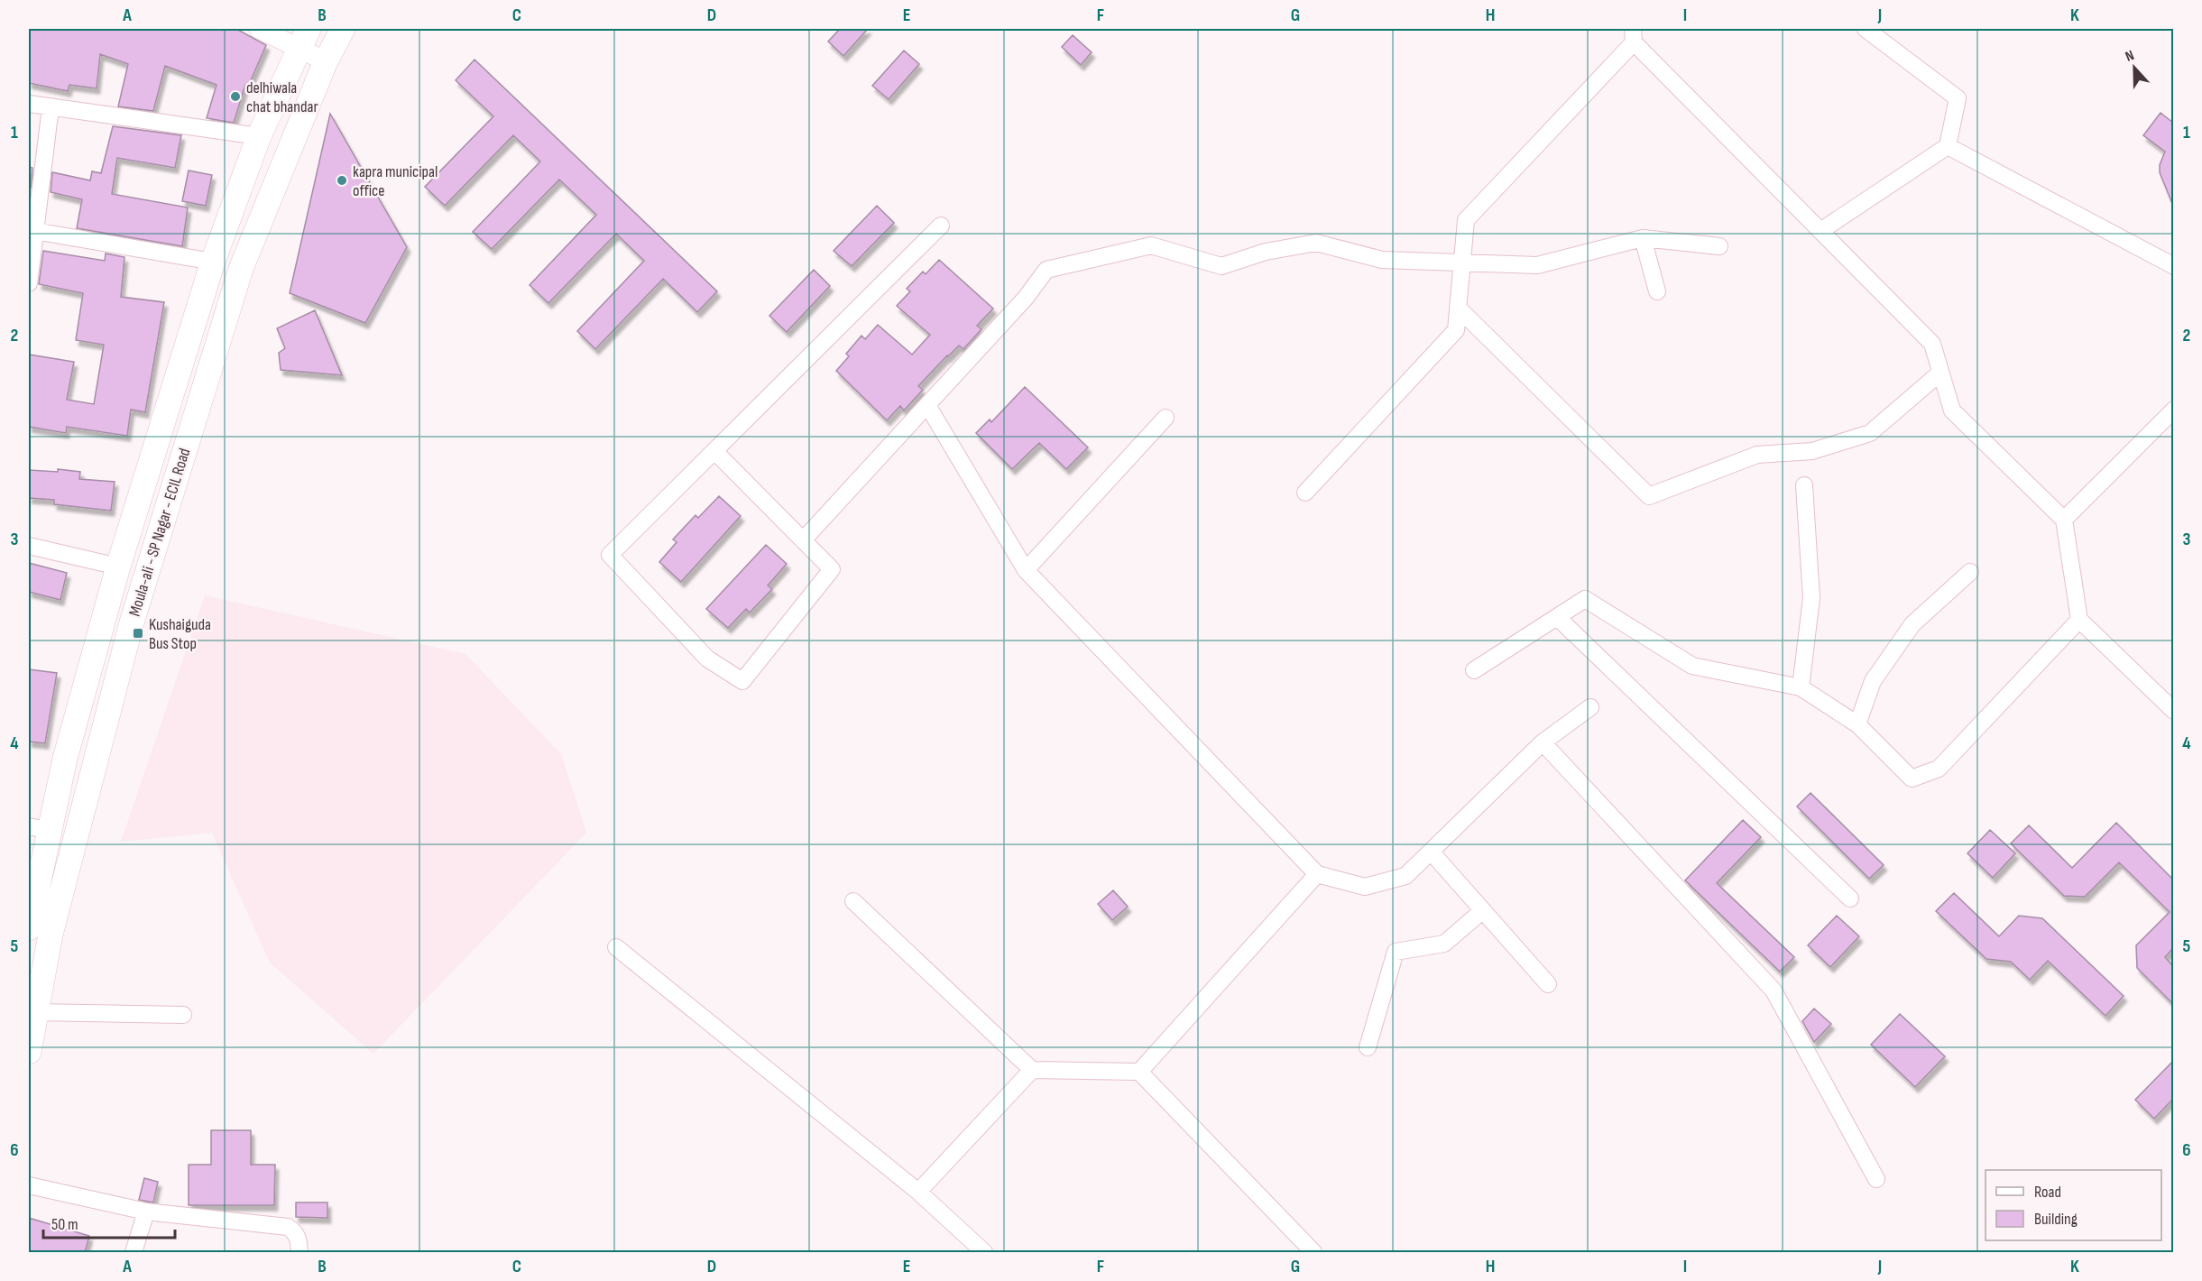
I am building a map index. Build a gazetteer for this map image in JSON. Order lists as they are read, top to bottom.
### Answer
{
  "streets": {
    "main road": ["Moula-ali - SP Nagar - ECIL Road"]
  },
  "places": {
    "other": ["delhiwala chat bhandar", "kapra municipal office"],
    "transit": ["Kushaiguda Bus Stop"]
  },
  "legend": ["Road", "Building"],
  "scale_bar": "50 m",
  "north": "top",
  "grid": {
    "columns": [
      "A",
      "B",
      "C",
      "D",
      "E",
      "F",
      "G",
      "H",
      "I",
      "J",
      "K"
    ],
    "rows": [
      "1",
      "2",
      "3",
      "4",
      "5",
      "6"
    ]
  }
}
